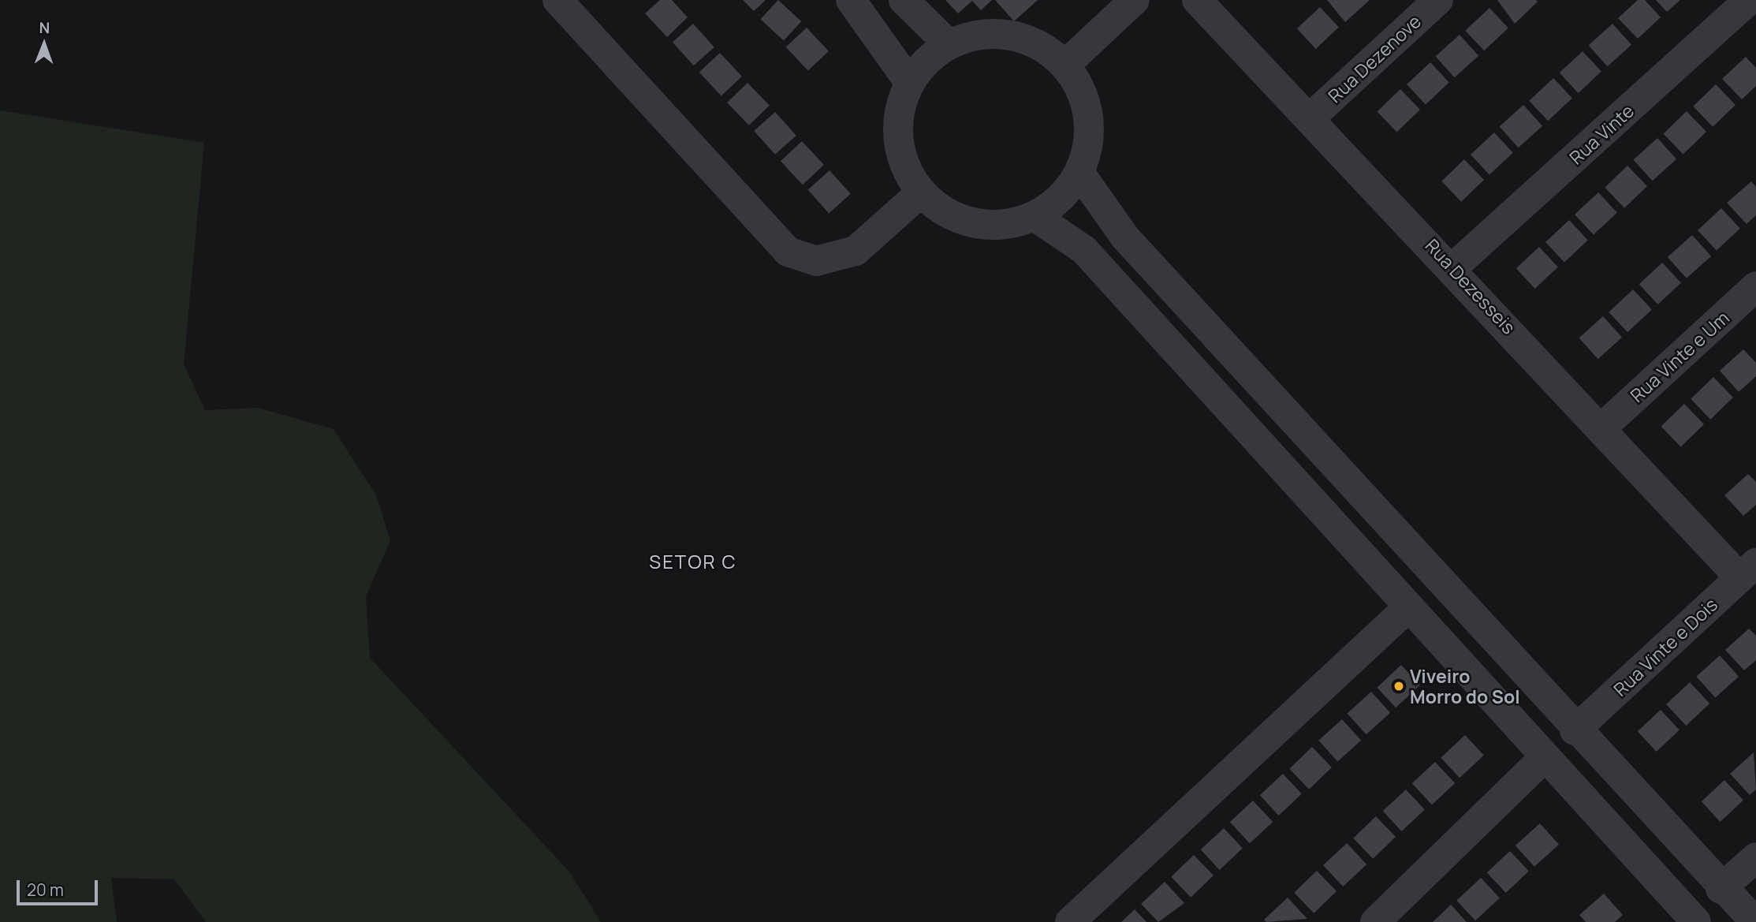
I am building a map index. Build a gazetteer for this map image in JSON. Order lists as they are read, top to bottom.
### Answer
{
  "streets": {
    "street": [
      "Rua Dezenove",
      "Rua Vinte",
      "Rua Dezesseis",
      "Rua Vinte e Um",
      "Rua Vinte e Dois"
    ]
  },
  "crossings": [
    ["Rua Dezenove", "Rua Dezesseis"],
    ["Rua Vinte", "Rua Dezesseis"],
    ["Rua Dezesseis", "Rua Vinte e Um"],
    ["Rua Dezesseis", "Rua Vinte e Dois"]
  ],
  "districts": ["SETOR C"],
  "places": ["Viveiro Morro do Sol"],
  "scale_bar": "20 m",
  "north": "top"
}
